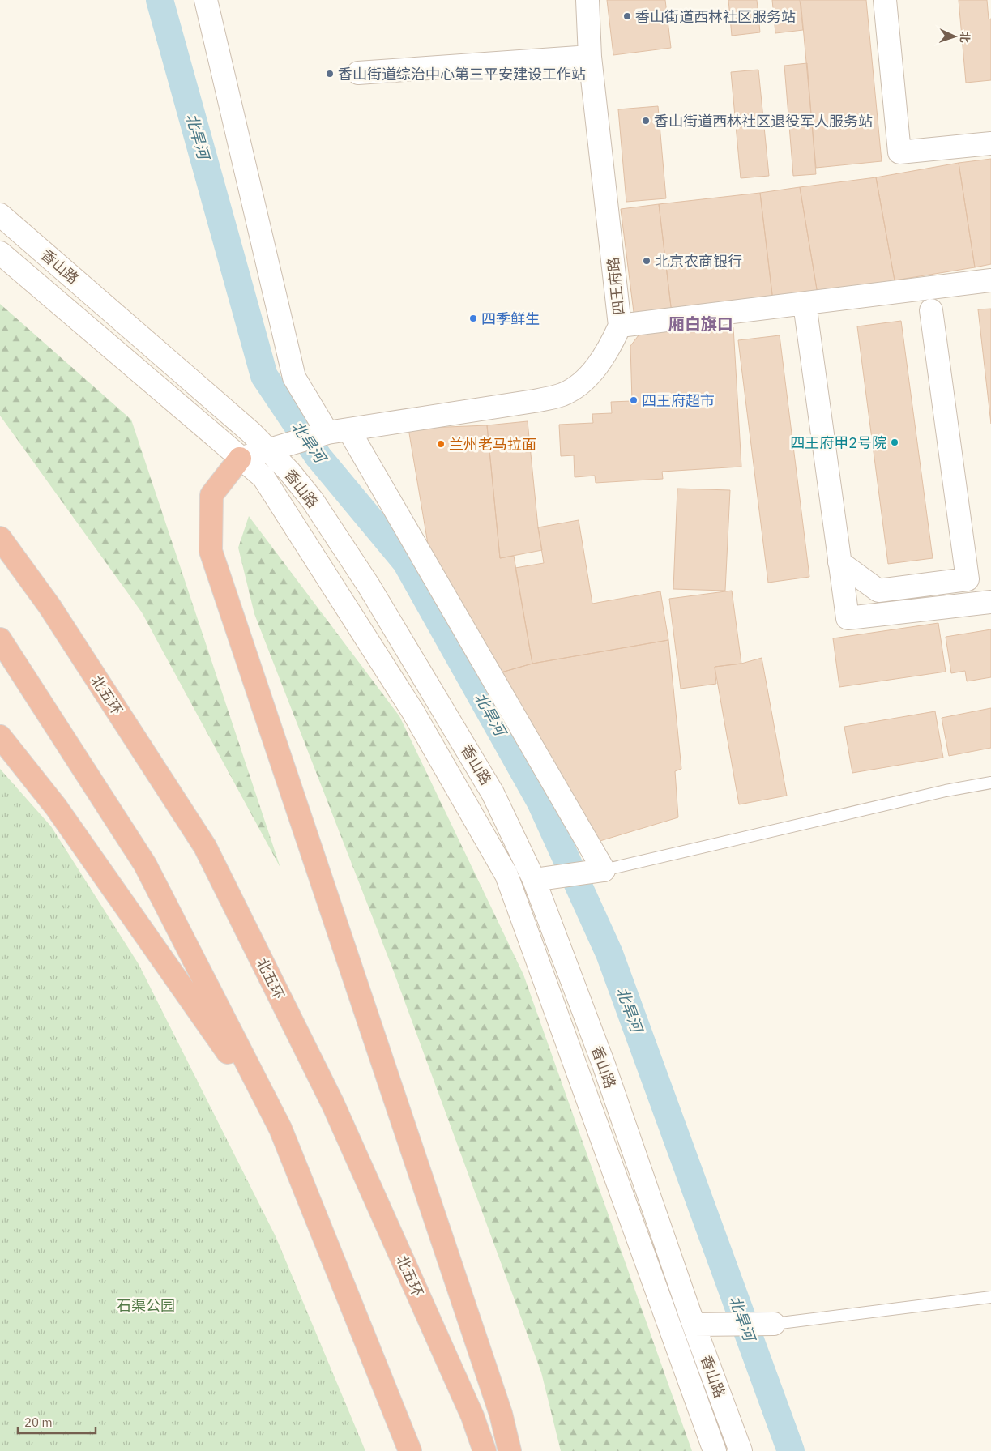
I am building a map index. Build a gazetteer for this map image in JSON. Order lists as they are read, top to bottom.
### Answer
{
  "streets": {
    "highway": ["北五环"],
    "street": ["香山路", "四王府路"]
  },
  "crossings": [
    ["香山路", "四王府路"]
  ],
  "districts": ["厢白旗口"],
  "water": ["北旱河"],
  "parks": ["石渠公园"],
  "places": [
    "香山街道西林社区服务站",
    "香山街道综治中心第三平安建设工作站",
    "香山街道西林社区退役军人服务站",
    "北京农商银行",
    "四季鲜生",
    "四王府超市",
    "四王府甲2号院",
    "兰州老马拉面"
  ],
  "scale_bar": "20 m",
  "north": "right"
}
